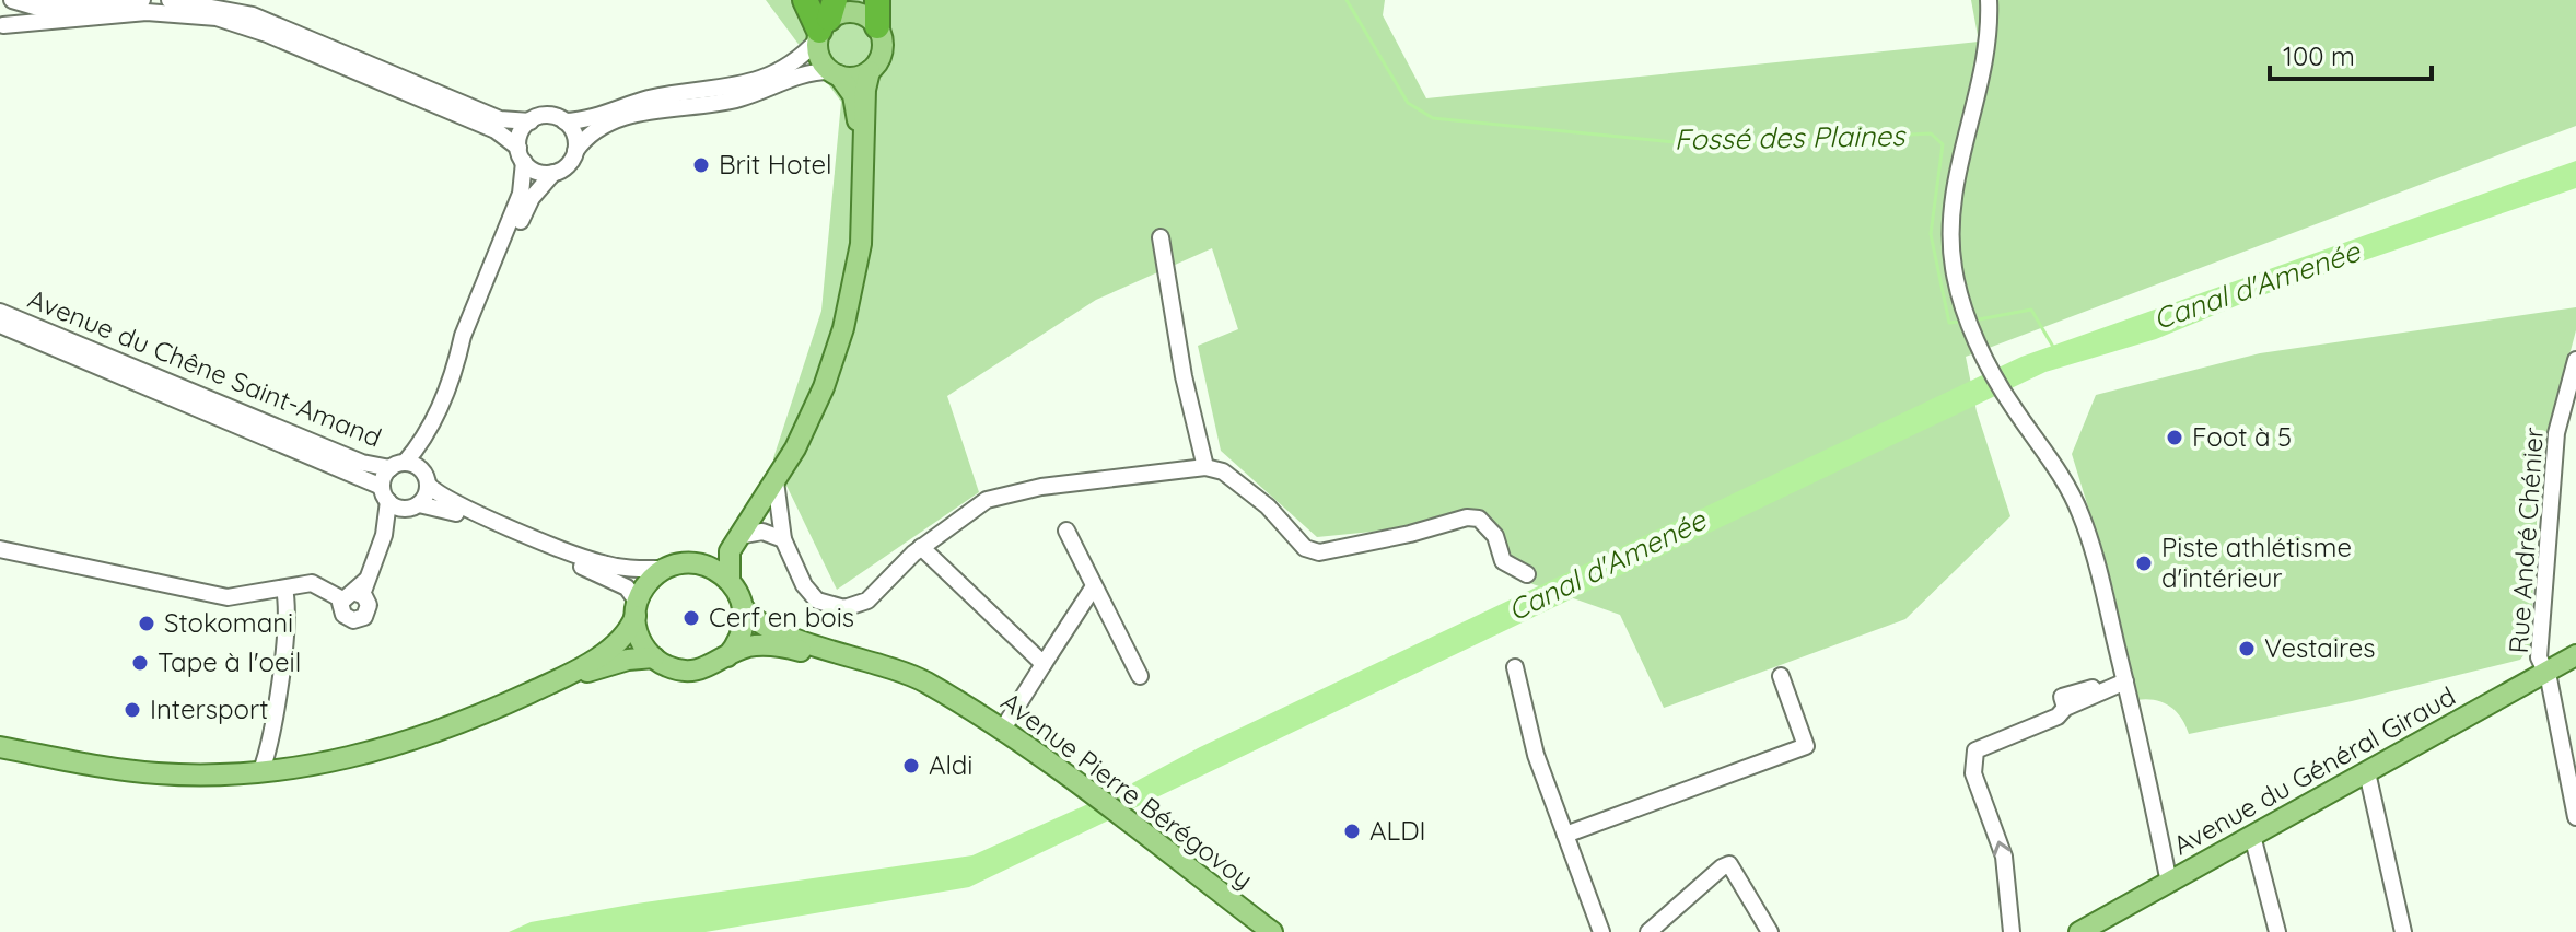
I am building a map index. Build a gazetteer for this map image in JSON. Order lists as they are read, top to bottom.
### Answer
{
  "streets": {
    "main road": ["Avenue du Général Giraud", "Avenue Pierre Bérégovoy"],
    "street": ["Avenue du Chêne Saint-Amand", "Rue André Chénier"]
  },
  "crossings": [
    ["Rue André Chénier", "Avenue du Général Giraud"]
  ],
  "water": ["Fossé des Plaines", "Canal d'Amenée"],
  "places": [
    "Brit Hotel",
    "Foot à 5",
    "Piste athlétisme d'intérieur",
    "Cerf en bois",
    "Stokomani",
    "Vestaires",
    "Tape à l'oeil",
    "Intersport",
    "Aldi",
    "ALDI"
  ],
  "scale_bar": "100 m"
}
